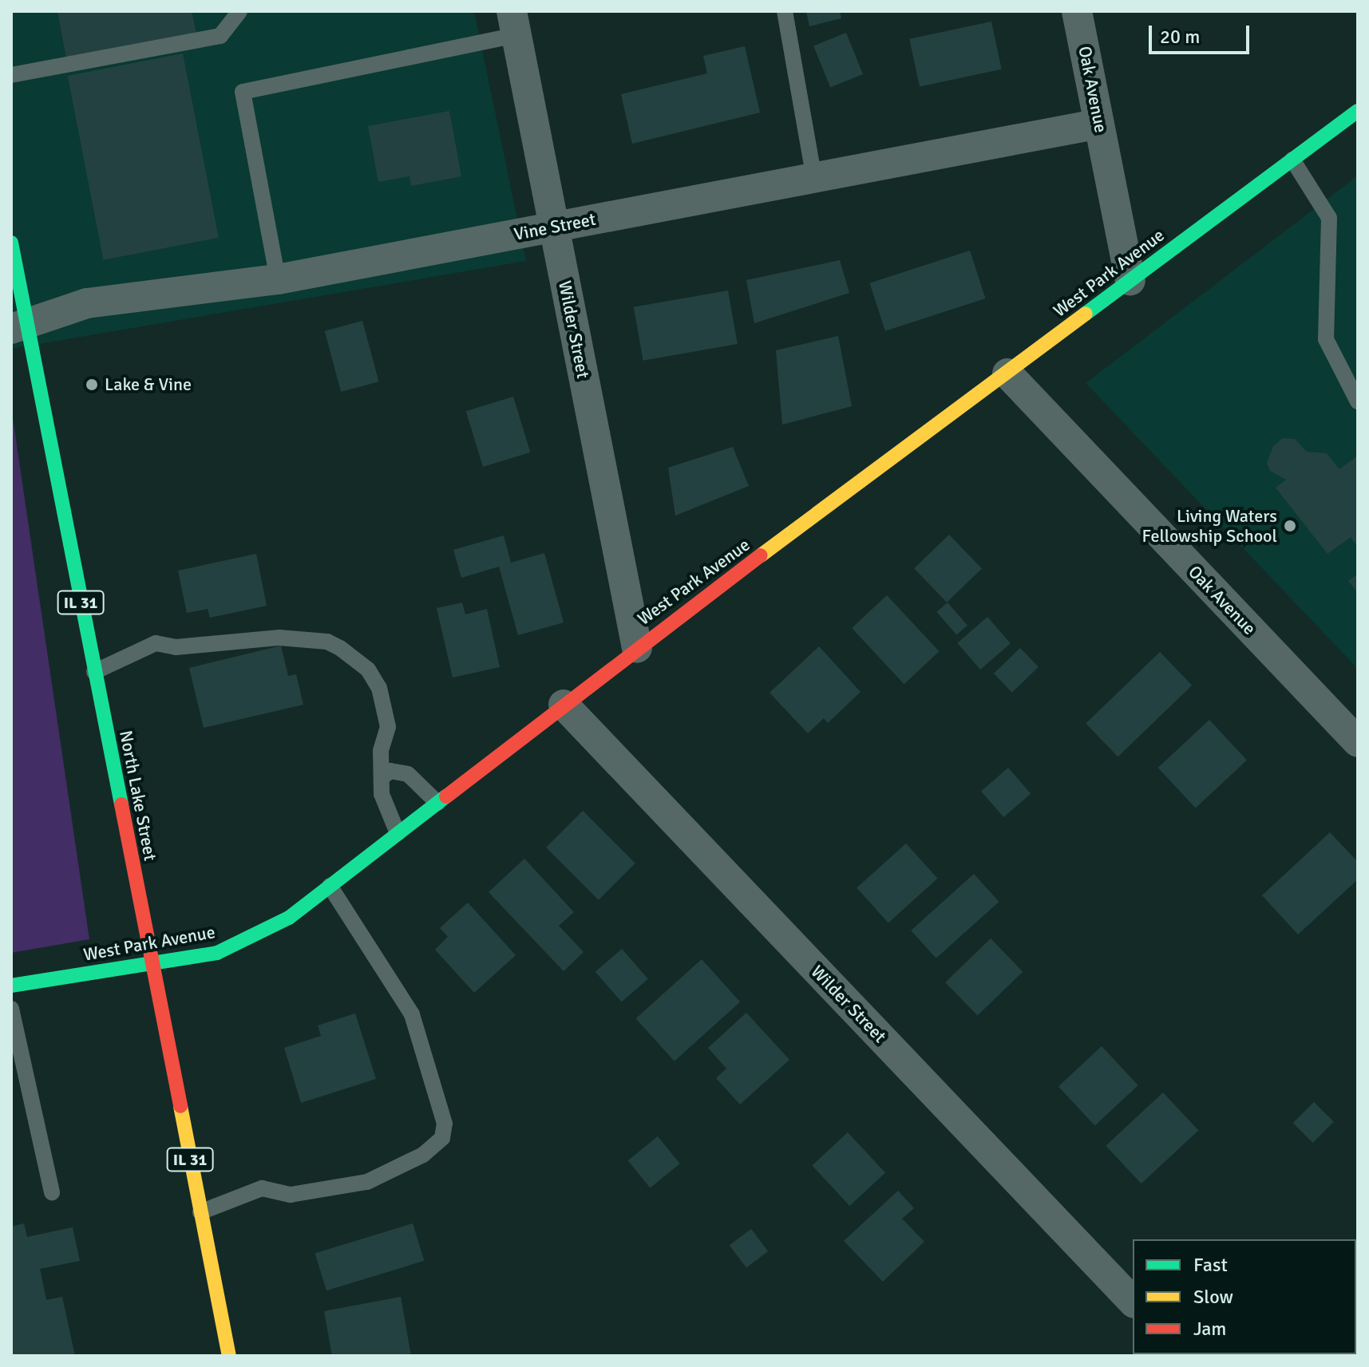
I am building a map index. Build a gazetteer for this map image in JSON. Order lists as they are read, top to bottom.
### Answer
{
  "streets": {
    "street": [
      "Oak Avenue",
      "Vine Street",
      "West Park Avenue",
      "Wilder Street",
      "IL 31",
      "North Lake Street"
    ]
  },
  "crossings": [
    ["Oak Avenue", "Vine Street"],
    ["Oak Avenue", "West Park Avenue"],
    ["Vine Street", "Wilder Street"],
    ["Vine Street", "North Lake Street"],
    ["West Park Avenue", "Wilder Street"],
    ["West Park Avenue", "North Lake Street"]
  ],
  "places": ["Lake & Vine", "Living Waters Fellowship School"],
  "legend": ["Fast", "Slow", "Jam"],
  "scale_bar": "20 m"
}
